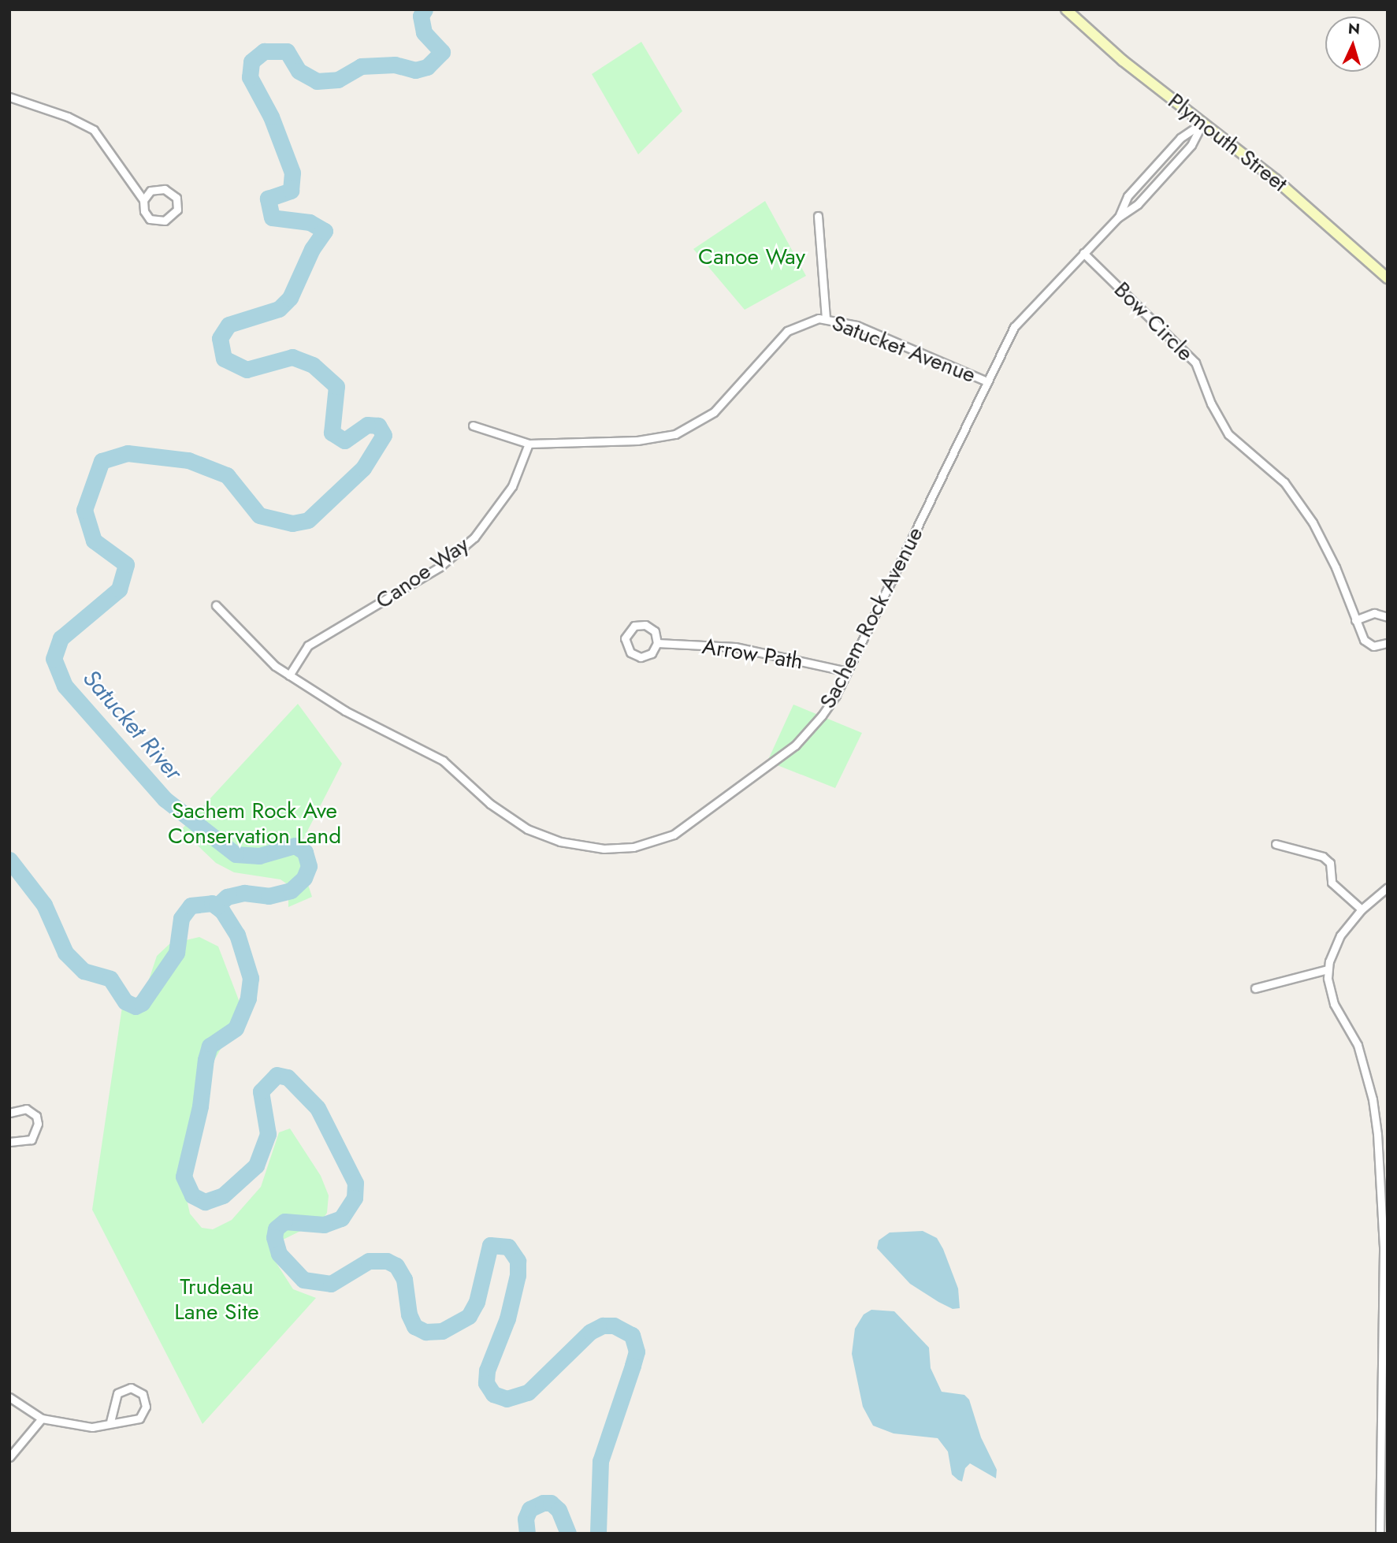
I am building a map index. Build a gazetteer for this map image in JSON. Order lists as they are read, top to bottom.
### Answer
{
  "streets": {
    "main road": ["Plymouth Street"],
    "street": [
      "Bow Circle",
      "Satucket Avenue",
      "Canoe Way",
      "Sachem Rock Avenue",
      "Arrow Path"
    ]
  },
  "crossings": [
    ["Plymouth Street", "Sachem Rock Avenue"],
    ["Bow Circle", "Sachem Rock Avenue"],
    ["Satucket Avenue", "Canoe Way"],
    ["Satucket Avenue", "Sachem Rock Avenue"],
    ["Canoe Way", "Sachem Rock Avenue"],
    ["Sachem Rock Avenue", "Arrow Path"]
  ],
  "water": ["Satucket River"],
  "parks": ["Canoe Way", "Sachem Rock Ave Conservation Land", "Trudeau Lane Site"],
  "north": "top"
}
